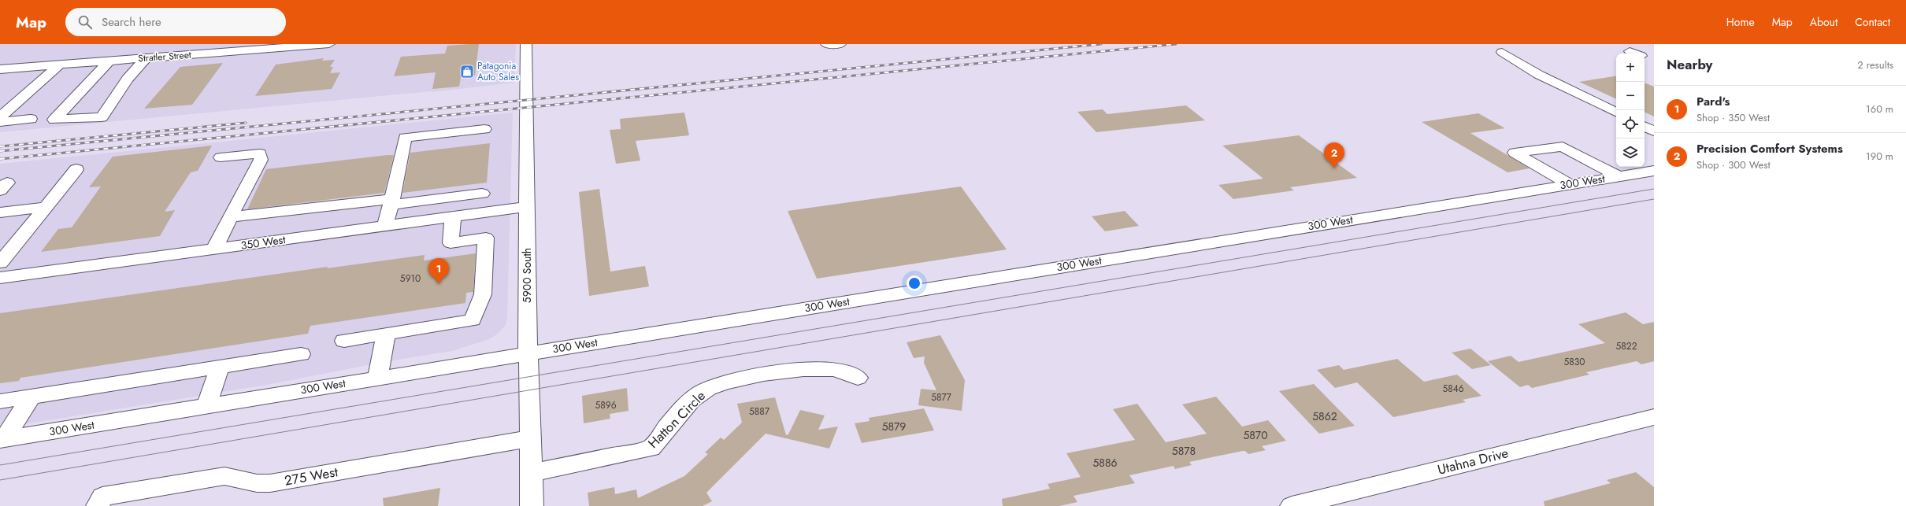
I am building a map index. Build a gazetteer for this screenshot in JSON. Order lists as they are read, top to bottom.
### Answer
{
  "streets": {
    "street": [
      "Stratler Street",
      "300 West",
      "350 West",
      "5900 South",
      "Hatton Circle",
      "Utahna Drive",
      "275 West"
    ]
  },
  "crossings": [
    ["300 West", "5900 South"],
    ["350 West", "5900 South"],
    ["5900 South", "Hatton Circle"],
    ["5900 South", "275 West"]
  ],
  "places": {
    "shop": ["Patagonia Auto Sales"]
  },
  "house_numbers": [
    "5910",
    "5822",
    "5830",
    "5846",
    "5877",
    "5896",
    "5887",
    "5862",
    "5879",
    "5870",
    "5878",
    "5886"
  ],
  "page": {
    "header": "Map",
    "search": "Search here",
    "nav": [
      "Home",
      "Map",
      "About",
      "Contact"
    ],
    "heading": ["Nearby", "2 results"],
    "map_buttons": ["+", "−"],
    "list": [
      {
        "mark": "1",
        "name": "Pard's",
        "note": "Shop · 350 West",
        "value": "160 m"
      },
      {
        "mark": "2",
        "name": "Precision Comfort Systems",
        "note": "Shop · 300 West",
        "value": "190 m"
      }
    ],
    "pins": ["2", "1"]
  }
}
